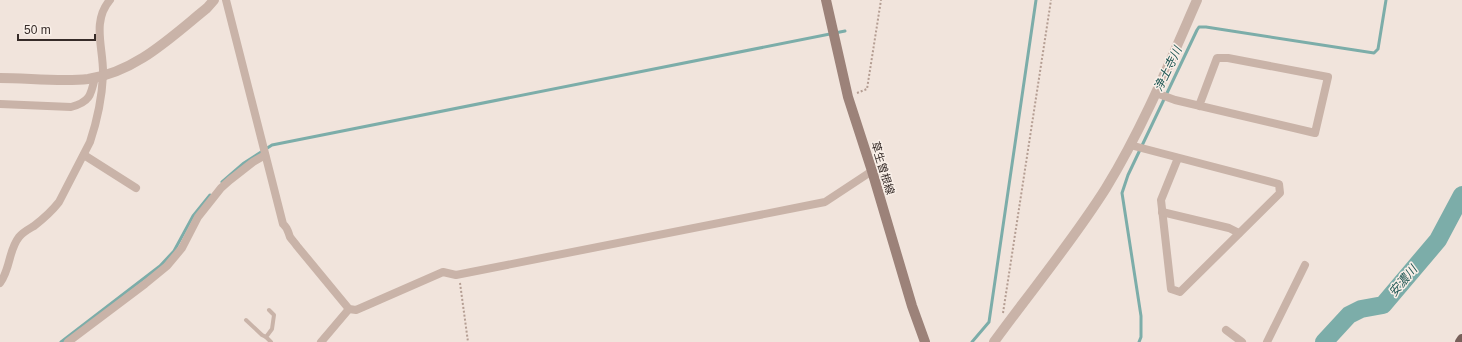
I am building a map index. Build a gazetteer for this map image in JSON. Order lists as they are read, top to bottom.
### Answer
{
  "streets": {
    "main road": ["草生曽根線"]
  },
  "water": ["浄土寺川", "安濃川"],
  "scale_bar": "50 m"
}
